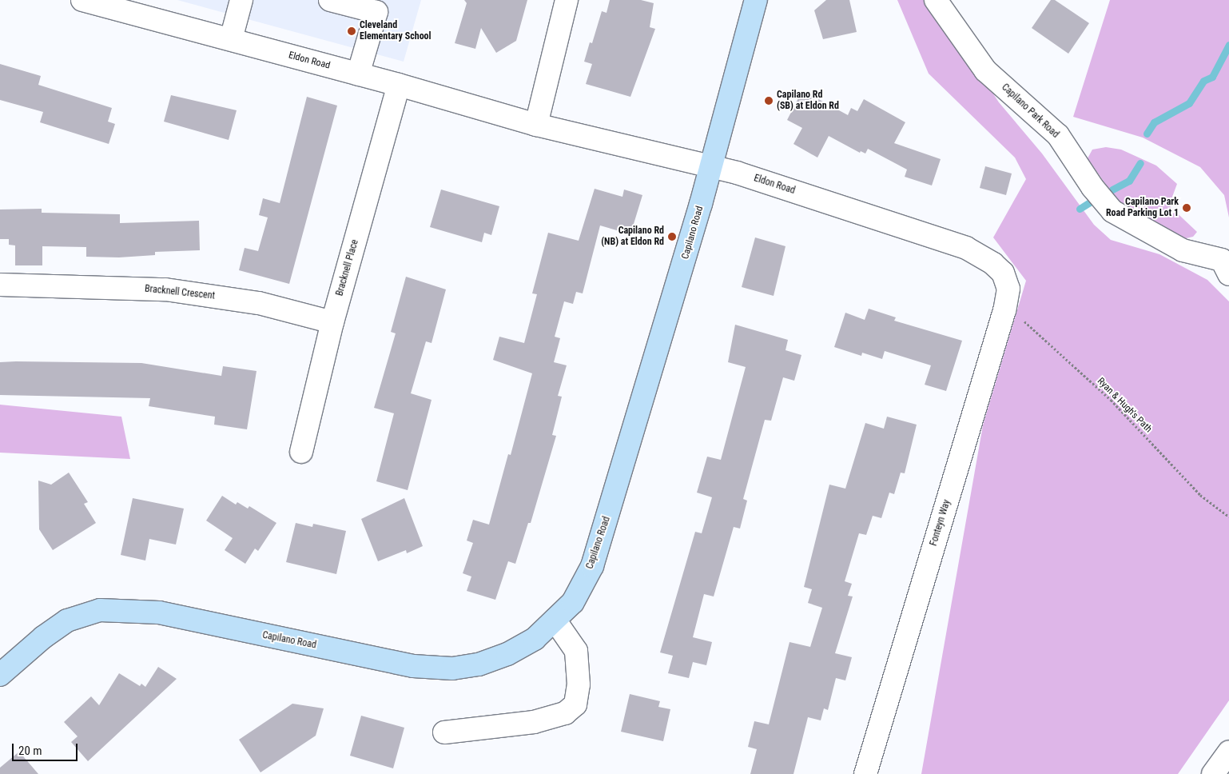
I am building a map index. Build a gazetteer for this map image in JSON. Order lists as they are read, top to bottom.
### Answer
{
  "streets": {
    "main road": ["Capilano Road"],
    "street": [
      "Eldon Road",
      "Capilano Park Road",
      "Bracknell Place",
      "Bracknell Crescent",
      "Fonteyn Way"
    ],
    "path": ["Ryan & Hugh's Path"]
  },
  "crossings": [
    ["Eldon Road", "Capilano Road"],
    ["Eldon Road", "Bracknell Place"],
    ["Eldon Road", "Fonteyn Way"],
    ["Bracknell Place", "Bracknell Crescent"],
    ["Ryan & Hugh's Path", "Fonteyn Way"]
  ],
  "places": [
    "Cleveland Elementary School",
    "Capilano Rd (SB) at Eldon Rd",
    "Capilano Park Road Parking Lot 1",
    "Capilano Rd (NB) at Eldon Rd"
  ],
  "scale_bar": "20 m"
}
